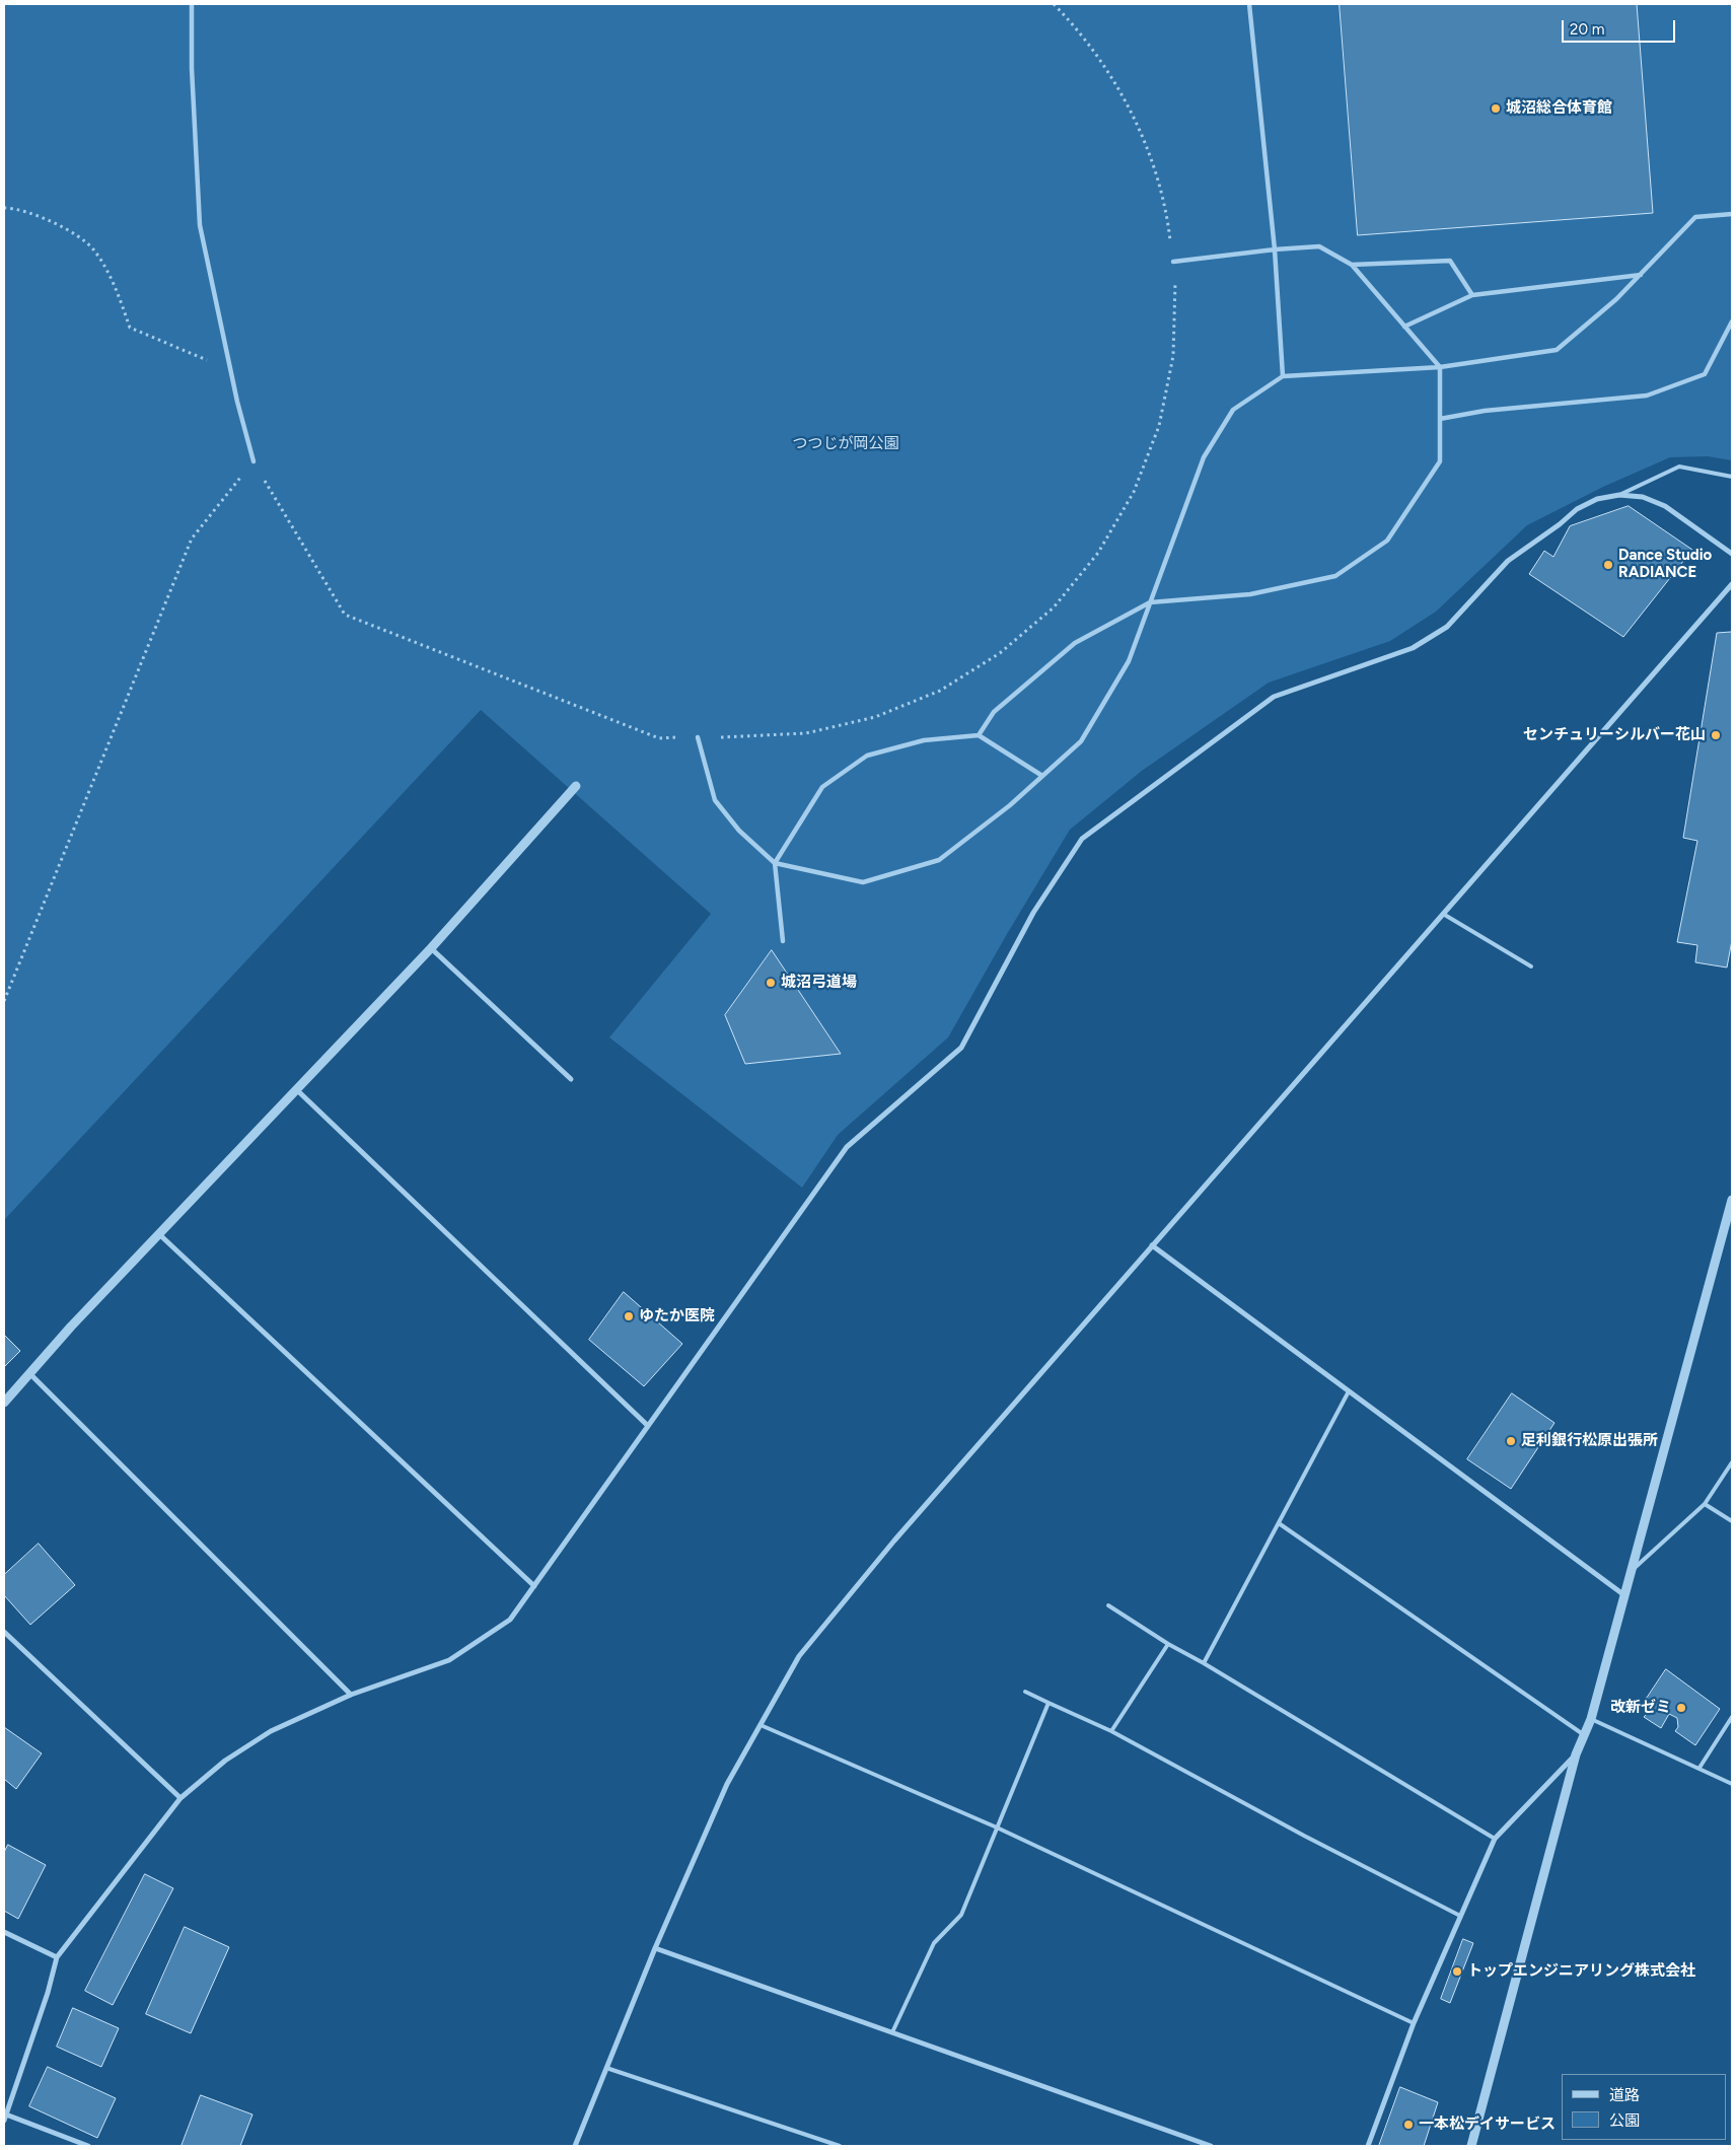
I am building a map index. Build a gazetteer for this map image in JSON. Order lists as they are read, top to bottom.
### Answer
{
  "parks": ["つつじが岡公園"],
  "places": [
    "城沼総合体育館",
    "Dance Studio RADIANCE",
    "センチュリーシルバー花山",
    "城沼弓道場",
    "ゆたか医院",
    "足利銀行松原出張所",
    "改新ゼミ",
    "トップエンジニアリング株式会社",
    "一本松デイサービス"
  ],
  "legend": ["道路", "公園"],
  "scale_bar": "20 m"
}
